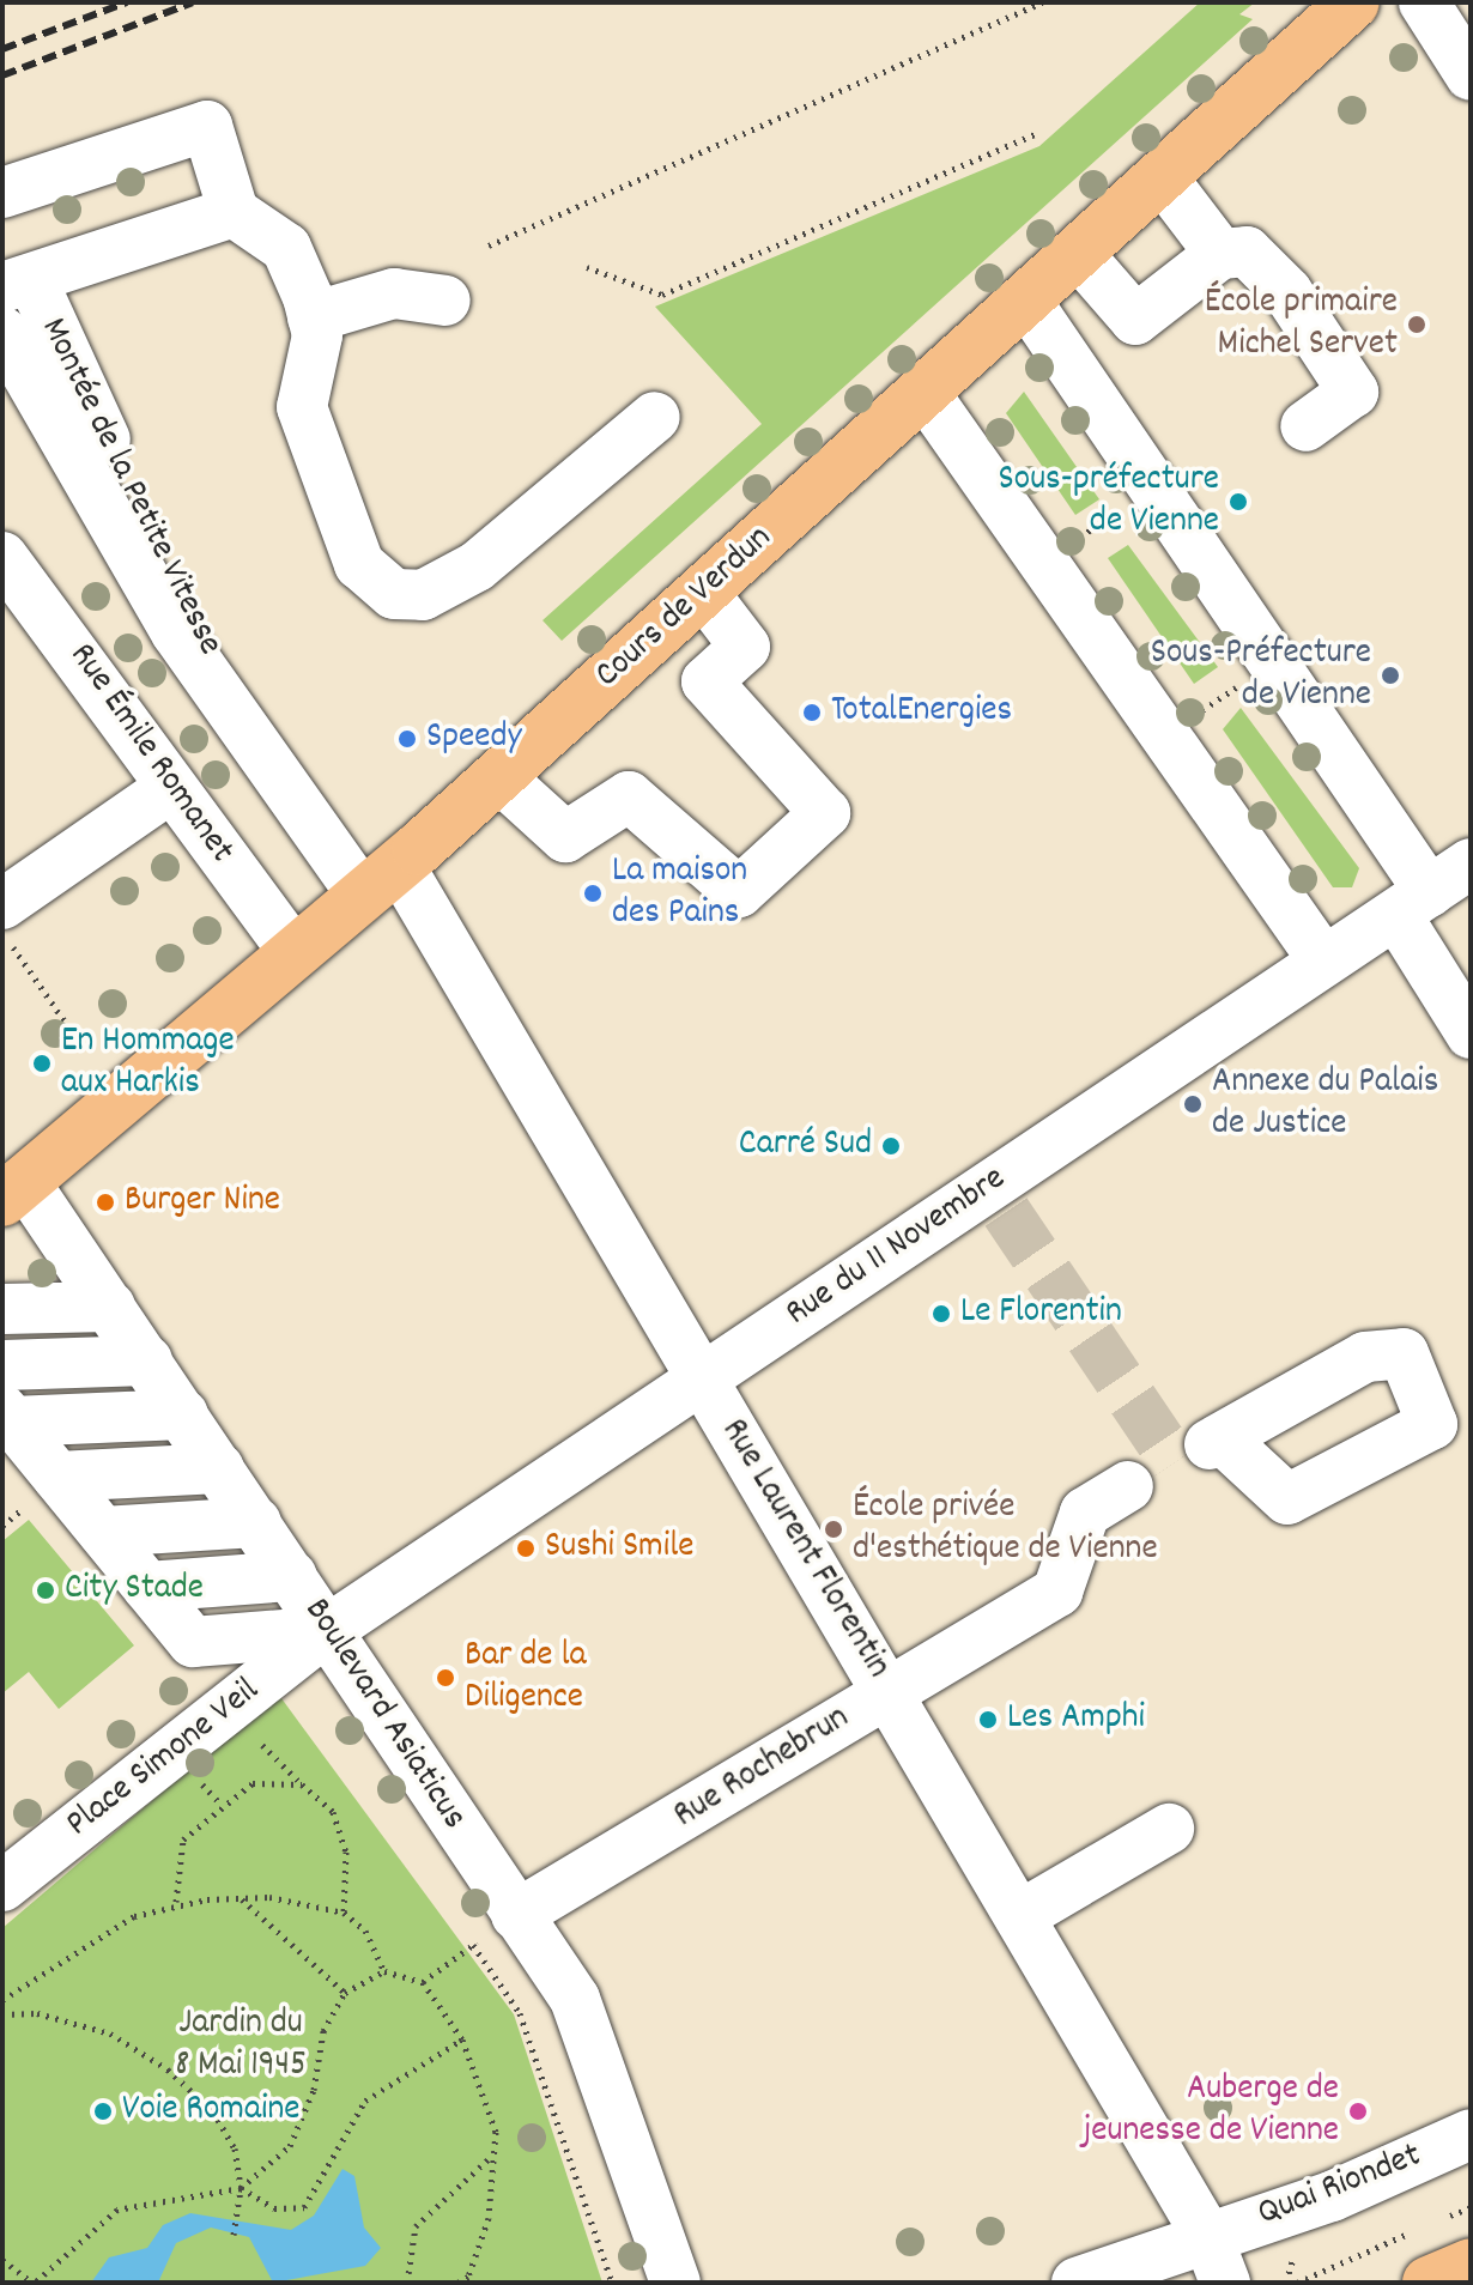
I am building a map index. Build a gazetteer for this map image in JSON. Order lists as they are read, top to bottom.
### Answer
{
  "streets": {
    "main road": ["Cours de Verdun"],
    "street": [
      "Montée de la Petite Vitesse",
      "Rue Émile Romanet",
      "Rue du 11 Novembre",
      "Rue Laurent Florentin",
      "Boulevard Asiaticus",
      "Place Simone Veil",
      "Rue Rochebrun",
      "Quai Riondet"
    ]
  },
  "crossings": [
    ["Montée de la Petite Vitesse", "Cours de Verdun"],
    ["Montée de la Petite Vitesse", "Rue Laurent Florentin"],
    ["Cours de Verdun", "Rue Émile Romanet"],
    ["Cours de Verdun", "Rue Laurent Florentin"],
    ["Cours de Verdun", "Boulevard Asiaticus"],
    ["Rue du 11 Novembre", "Rue Laurent Florentin"],
    ["Rue du 11 Novembre", "Boulevard Asiaticus"],
    ["Rue du 11 Novembre", "Place Simone Veil"],
    ["Rue Laurent Florentin", "Rue Rochebrun"],
    ["Rue Laurent Florentin", "Quai Riondet"],
    ["Boulevard Asiaticus", "Place Simone Veil"],
    ["Boulevard Asiaticus", "Rue Rochebrun"]
  ],
  "parks": ["Jardin du 8 Mai 1945"],
  "places": [
    "École primaire Michel Servet",
    "Sous-préfecture de Vienne",
    "Sous-Préfecture de Vienne",
    "TotalEnergies",
    "Speedy",
    "La maison des Pains",
    "En Hommage aux Harkis",
    "Annexe du Palais de Justice",
    "Carré Sud",
    "Burger Nine",
    "Le Florentin",
    "École privée d'esthétique de Vienne",
    "Sushi Smile",
    "City Stade",
    "Bar de la Diligence",
    "Les Amphi",
    "Voie Romaine",
    "Auberge de jeunesse de Vienne"
  ]
}
